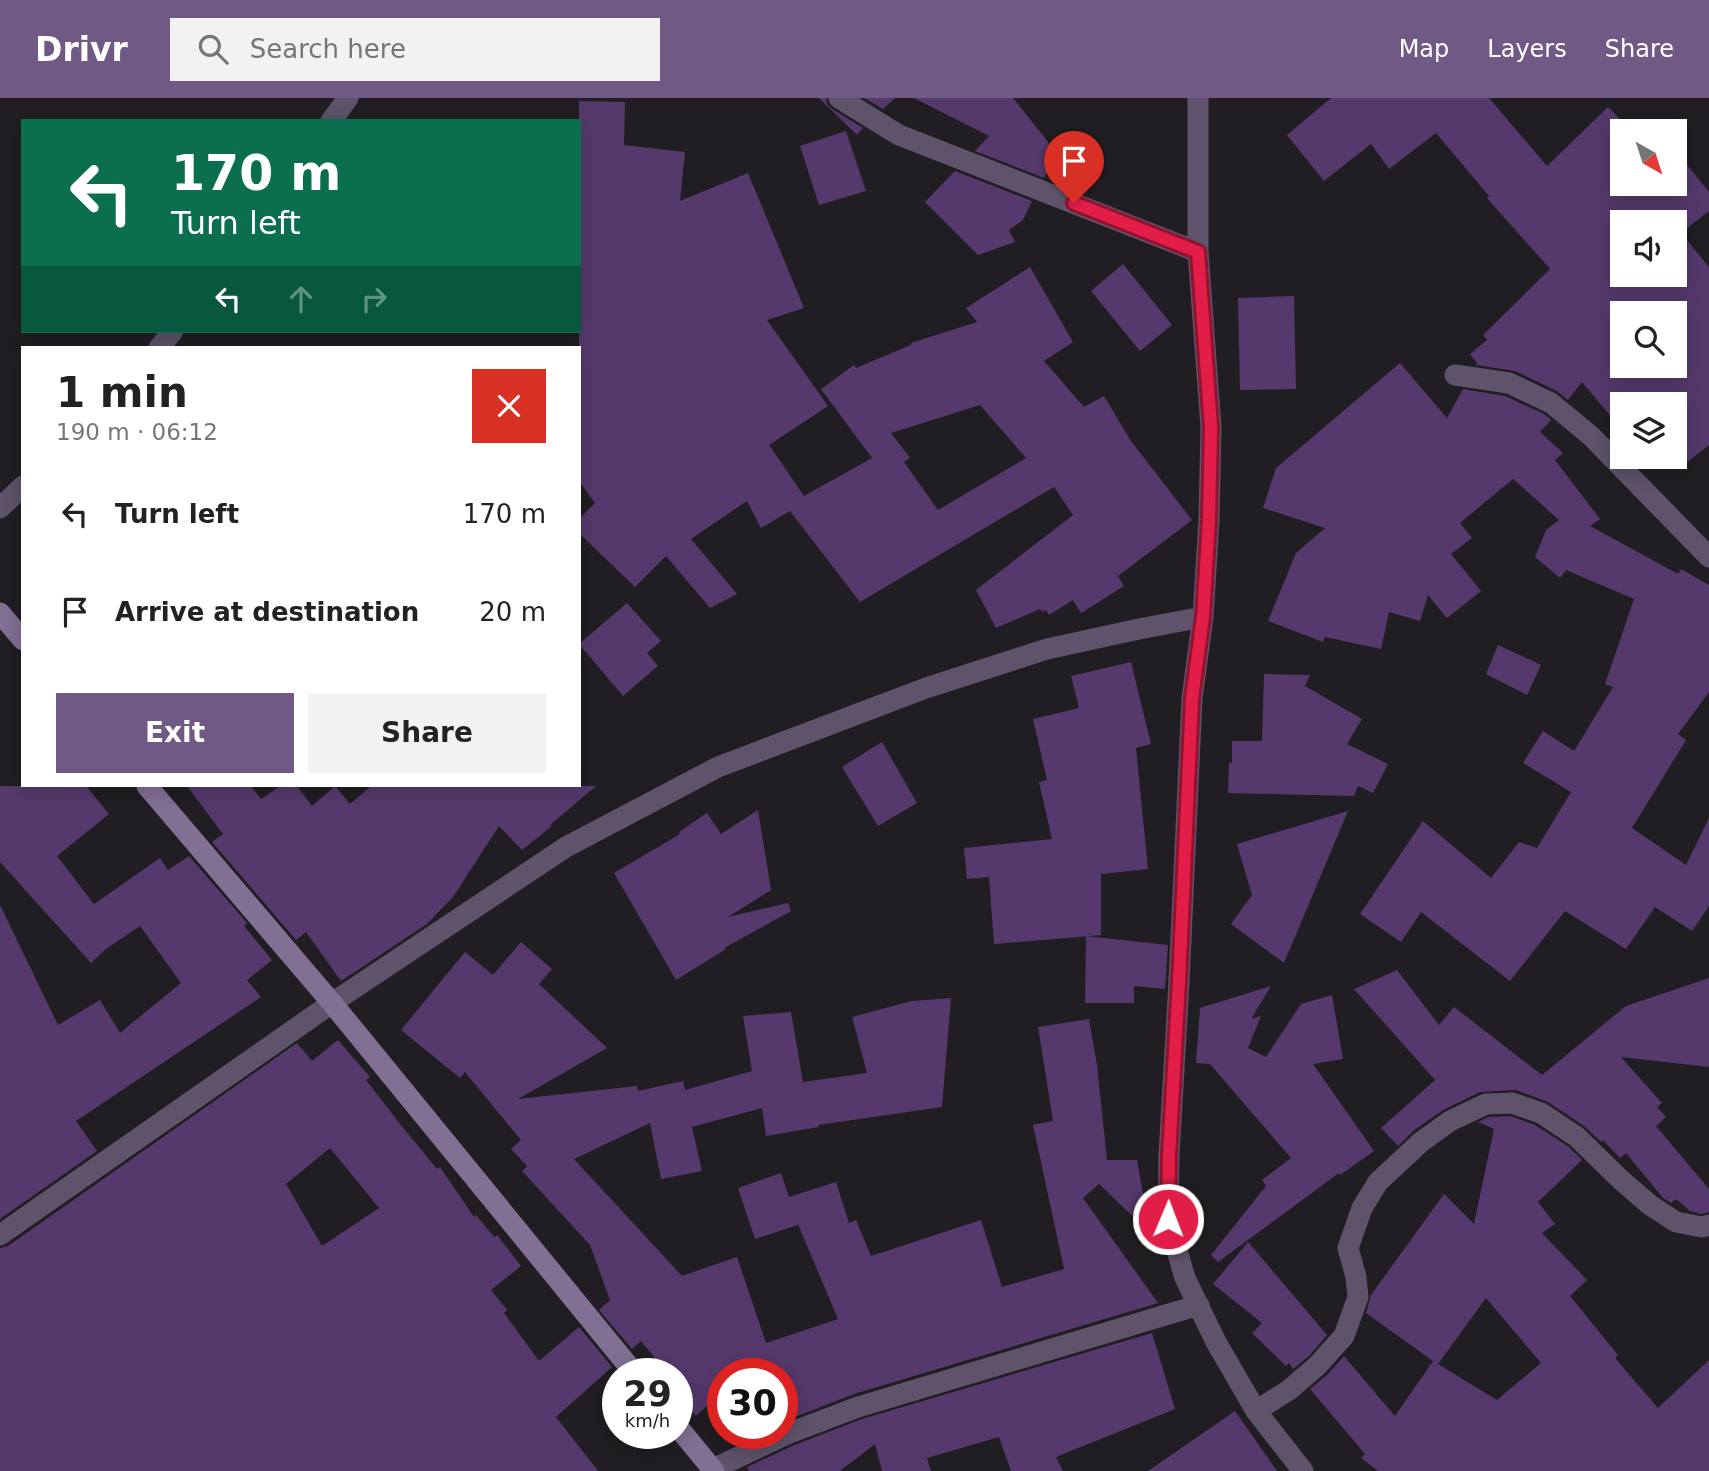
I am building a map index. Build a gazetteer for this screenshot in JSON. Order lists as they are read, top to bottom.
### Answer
{
  "north": "bottom right",
  "page": {
    "header": "Drivr",
    "search": "Search here",
    "nav": ["Map", "Layers", "Share"],
    "turn": ["170 m", "Turn left"],
    "heading": ["1 min", "190 m · 06:12"],
    "list": [
      {
        "name": "Turn left",
        "value": "170 m"
      },
      {
        "name": "Arrive at destination",
        "value": "20 m"
      }
    ],
    "buttons": ["Exit", "Share"],
    "speed": "29 km/h",
    "limit": "30"
  }
}
